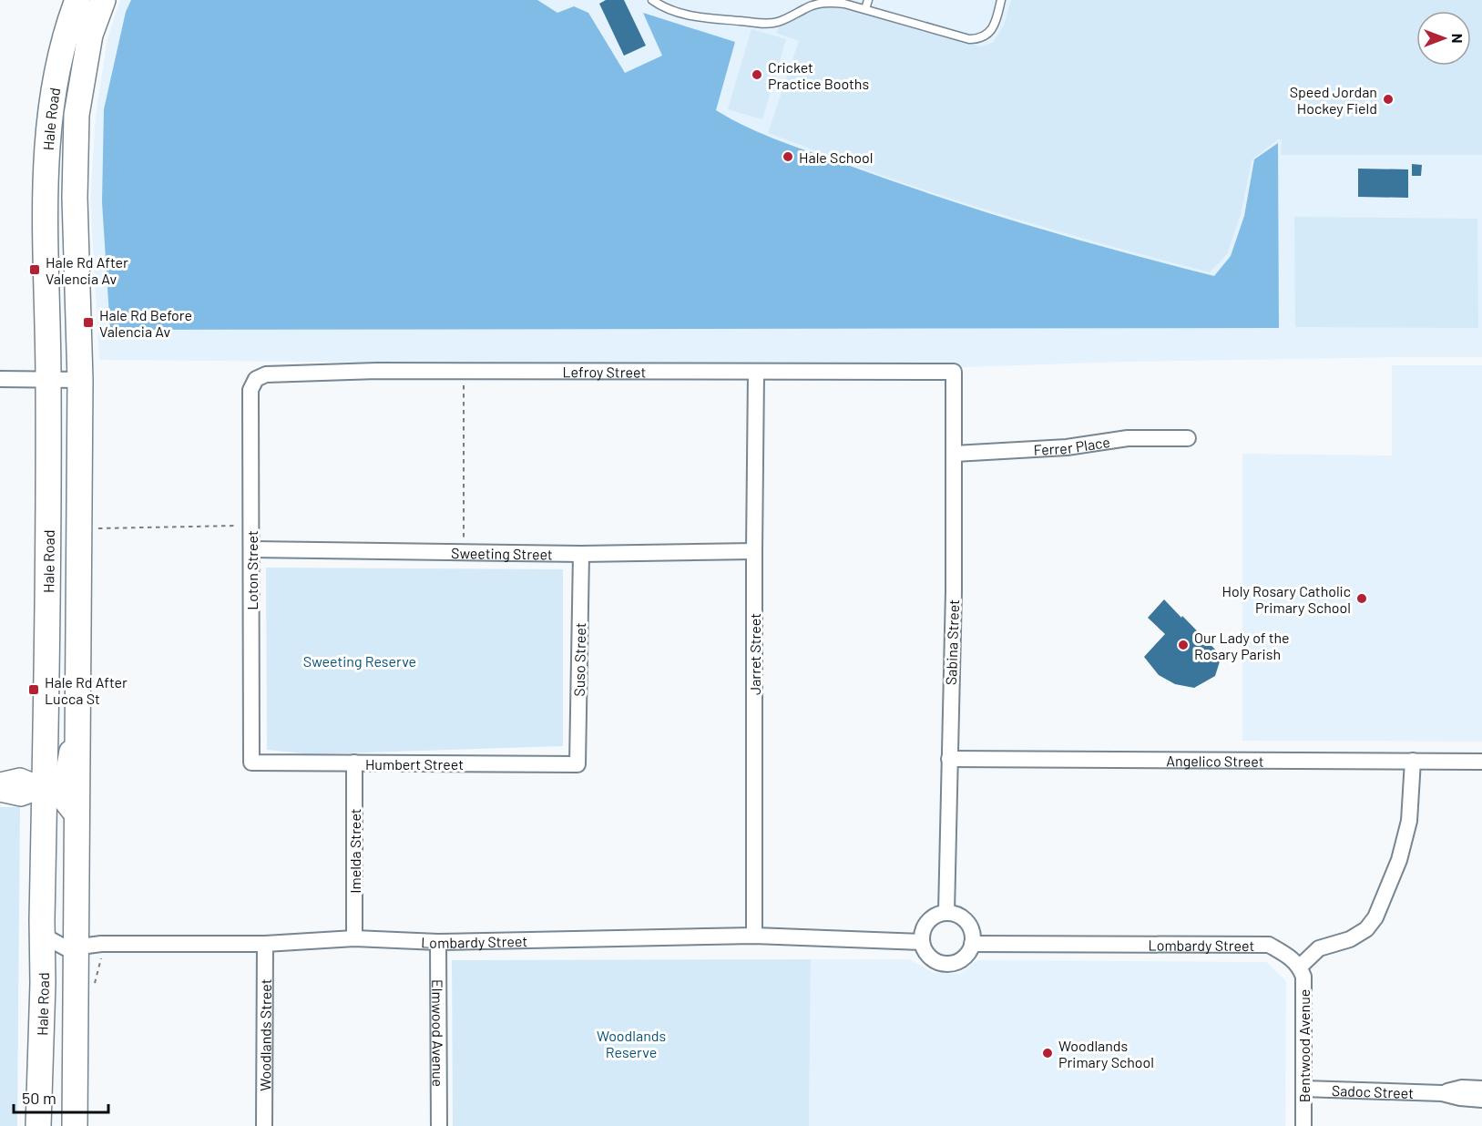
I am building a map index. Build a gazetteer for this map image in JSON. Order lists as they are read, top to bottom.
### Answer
{
  "streets": {
    "main road": ["Hale Road"],
    "street": [
      "Lefroy Street",
      "Ferrer Place",
      "Sweeting Street",
      "Loton Street",
      "Sabina Street",
      "Jarret Street",
      "Suso Street",
      "Angelico Street",
      "Humbert Street",
      "Imelda Street",
      "Lombardy Street",
      "Elmwood Avenue",
      "Woodlands Street",
      "Bentwood Avenue",
      "Sadoc Street"
    ]
  },
  "crossings": [
    ["Hale Road", "Lombardy Street"],
    ["Lefroy Street", "Loton Street"],
    ["Lefroy Street", "Sabina Street"],
    ["Lefroy Street", "Jarret Street"],
    ["Ferrer Place", "Sabina Street"],
    ["Sweeting Street", "Loton Street"],
    ["Sweeting Street", "Jarret Street"],
    ["Sweeting Street", "Suso Street"],
    ["Loton Street", "Humbert Street"],
    ["Sabina Street", "Angelico Street"],
    ["Sabina Street", "Lombardy Street"],
    ["Jarret Street", "Lombardy Street"],
    ["Suso Street", "Humbert Street"],
    ["Humbert Street", "Imelda Street"],
    ["Imelda Street", "Lombardy Street"],
    ["Lombardy Street", "Elmwood Avenue"],
    ["Lombardy Street", "Woodlands Street"],
    ["Lombardy Street", "Bentwood Avenue"],
    ["Bentwood Avenue", "Sadoc Street"]
  ],
  "parks": ["Sweeting Reserve", "Woodlands Reserve"],
  "places": {
    "other": [
      "Cricket Practice Booths",
      "Speed Jordan Hockey Field",
      "Hale School",
      "Holy Rosary Catholic Primary School",
      "Our Lady of the Rosary Parish",
      "Woodlands Primary School"
    ],
    "transit": ["Hale Rd After Valencia Av", "Hale Rd Before Valencia Av", "Hale Rd After Lucca St"]
  },
  "scale_bar": "50 m",
  "north": "right"
}
